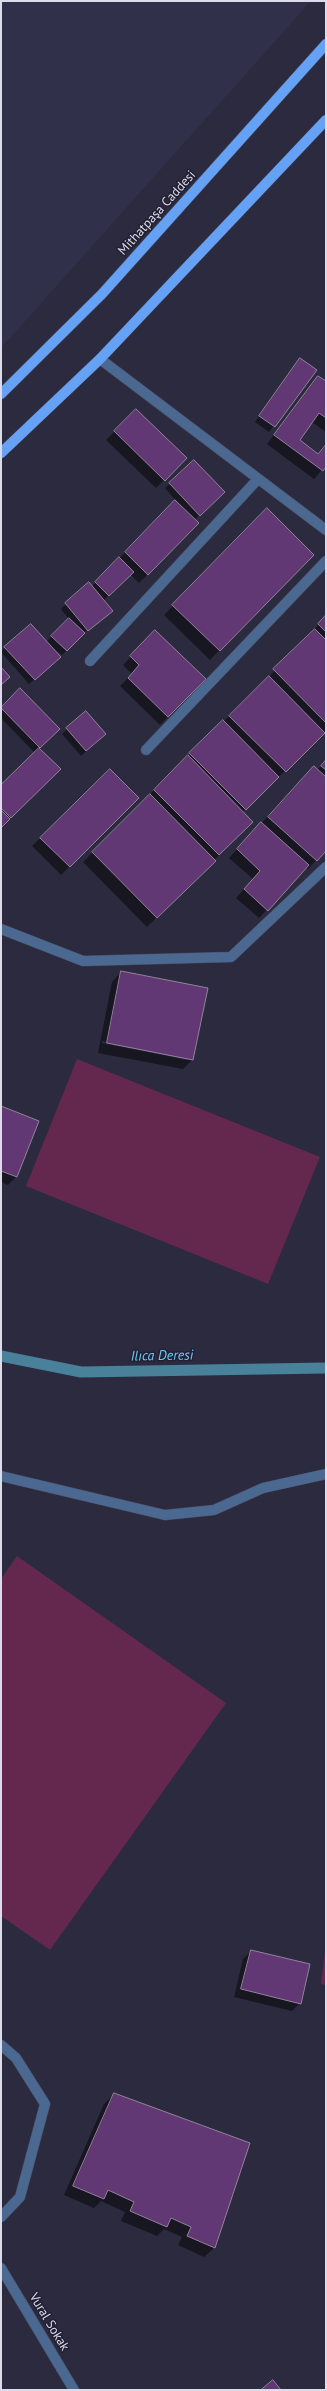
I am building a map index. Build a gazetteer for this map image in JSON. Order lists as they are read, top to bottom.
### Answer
{
  "streets": {
    "main road": ["Mithatpaşa Caddesi"],
    "street": ["Vural Sokak"]
  },
  "water": ["Ilıca Deresi"]
}
